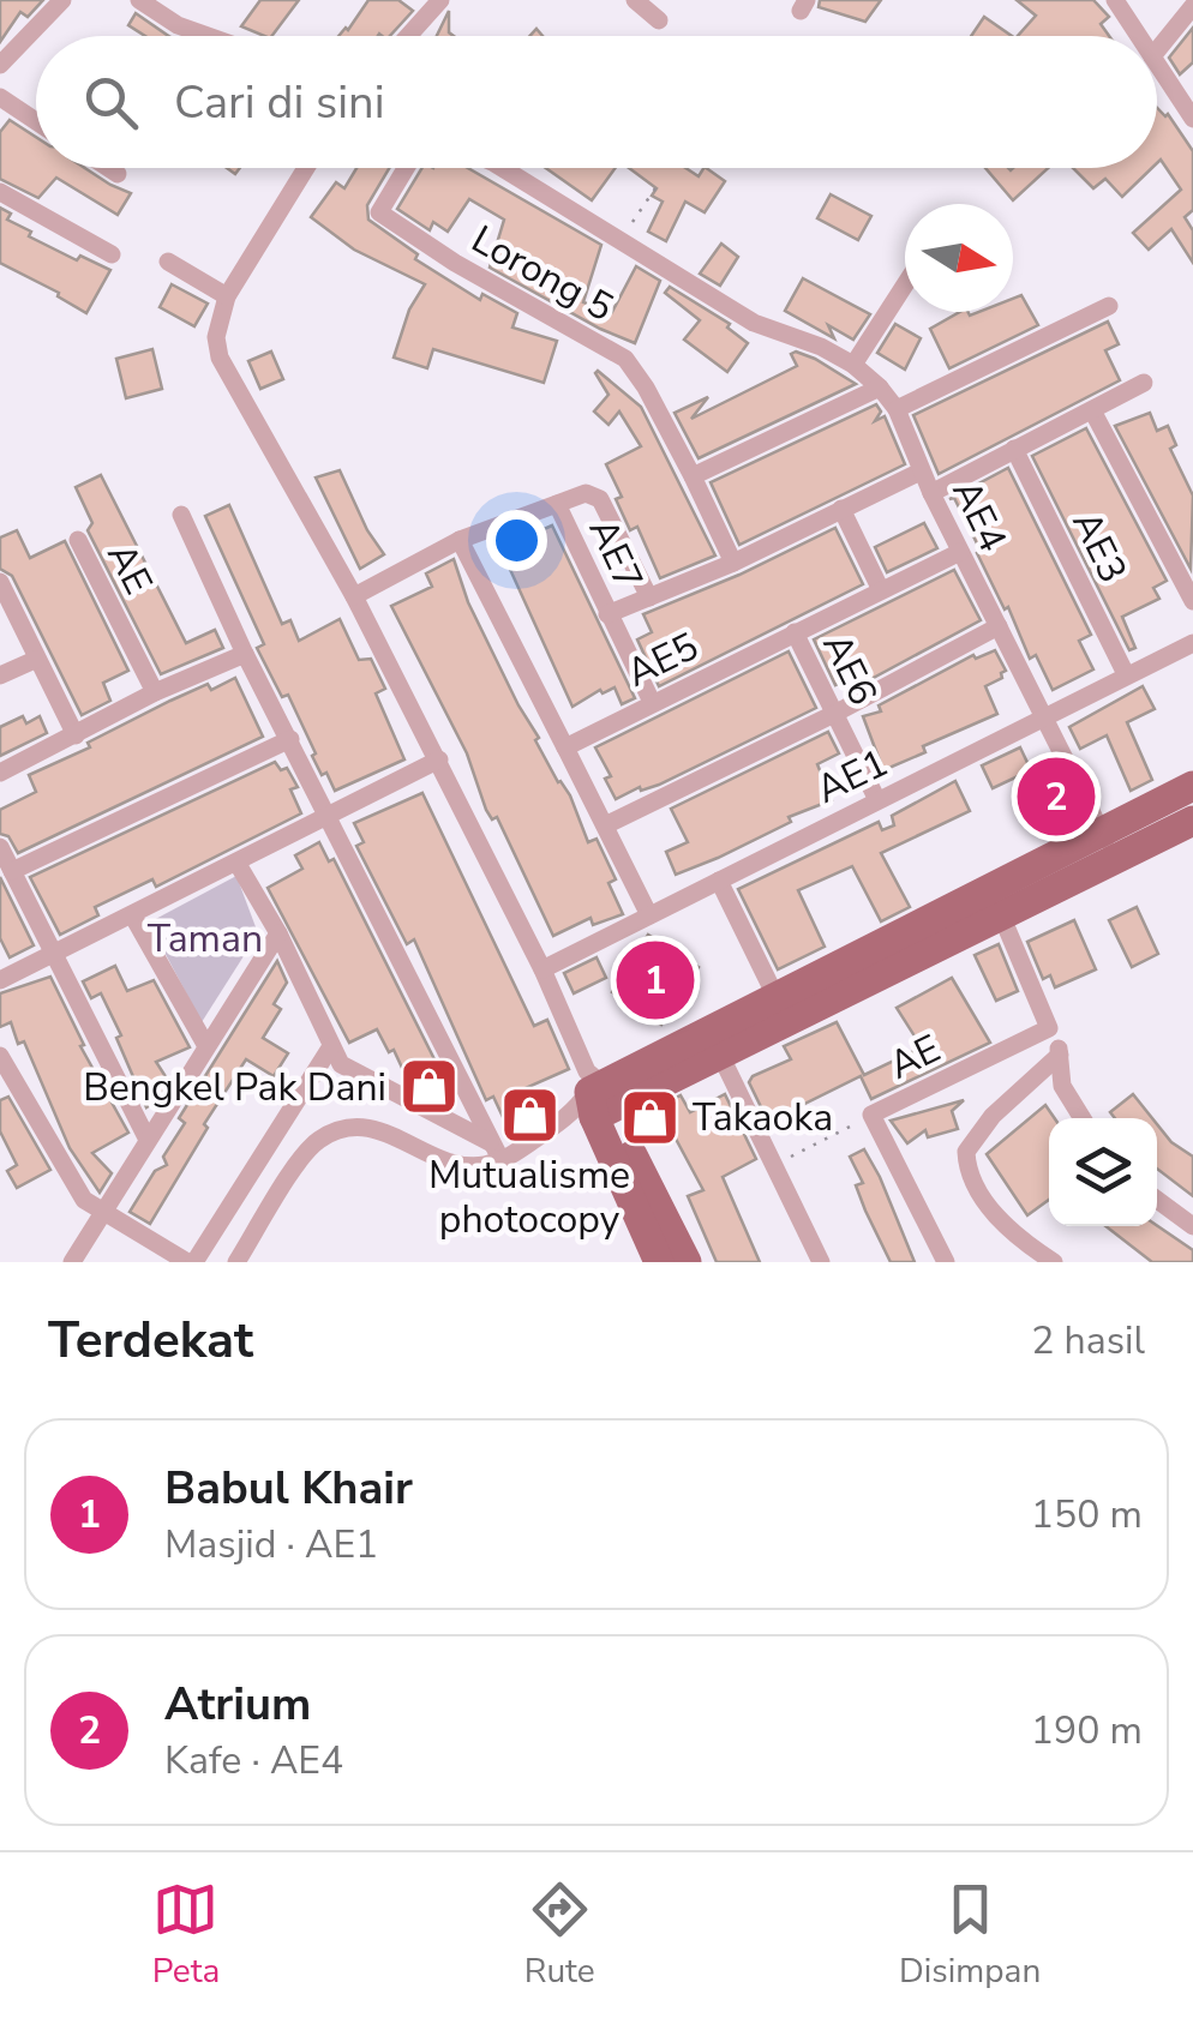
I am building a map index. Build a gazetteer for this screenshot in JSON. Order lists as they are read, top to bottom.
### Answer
{
  "streets": {
    "street": [
      "Lorong 5",
      "AE4",
      "AE3",
      "AE7",
      "AE",
      "AE5",
      "AE6",
      "AE1"
    ]
  },
  "crossings": [
    ["AE4", "AE5"],
    ["AE4", "AE1"],
    ["AE3", "AE1"],
    ["AE7", "AE5"],
    ["AE5", "AE6"],
    ["AE6", "AE1"]
  ],
  "parks": ["Taman"],
  "places": {
    "shop": ["Bengkel Pak Dani", "Mutualisme photocopy", "Takaoka"]
  },
  "north": "right",
  "page": {
    "search": "Cari di sini",
    "pins": ["2", "1"],
    "heading": ["Terdekat", "2 hasil"],
    "list": [
      {
        "mark": "1",
        "name": "Babul Khair",
        "note": "Masjid · AE1",
        "value": "150 m"
      },
      {
        "mark": "2",
        "name": "Atrium",
        "note": "Kafe · AE4",
        "value": "190 m"
      }
    ],
    "nav": ["Peta", "Rute", "Disimpan"]
  }
}
